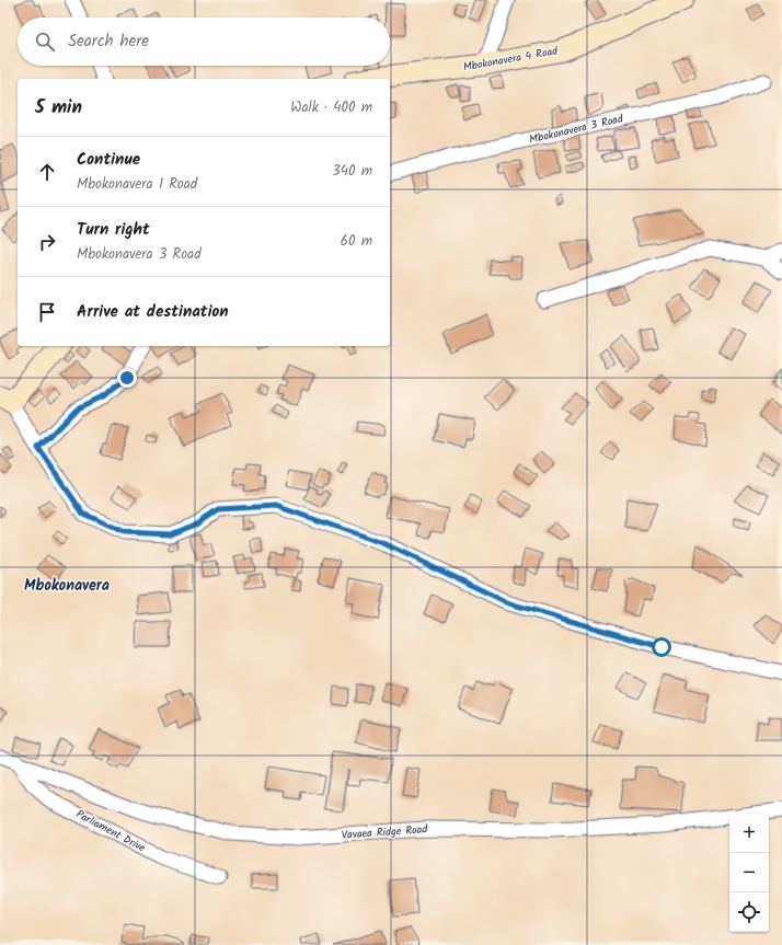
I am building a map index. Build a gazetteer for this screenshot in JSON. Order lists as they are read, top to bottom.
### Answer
{
  "streets": {
    "street": [
      "Mbokonavera 4 Road",
      "Mbokonavera 3 Road",
      "Parliament Drive",
      "Vavaea Ridge Road"
    ]
  },
  "crossings": [
    ["Parliament Drive", "Vavaea Ridge Road"]
  ],
  "districts": ["Mbokonavera"],
  "page": {
    "search": "Search here",
    "heading": ["5 min", "Walk · 400 m"],
    "list": [
      ["Continue", "Mbokonavera 1 Road", "340 m"],
      ["Turn right", "Mbokonavera 3 Road", "60 m"],
      "Arrive at destination"
    ],
    "map_buttons": ["+", "−"]
  }
}
